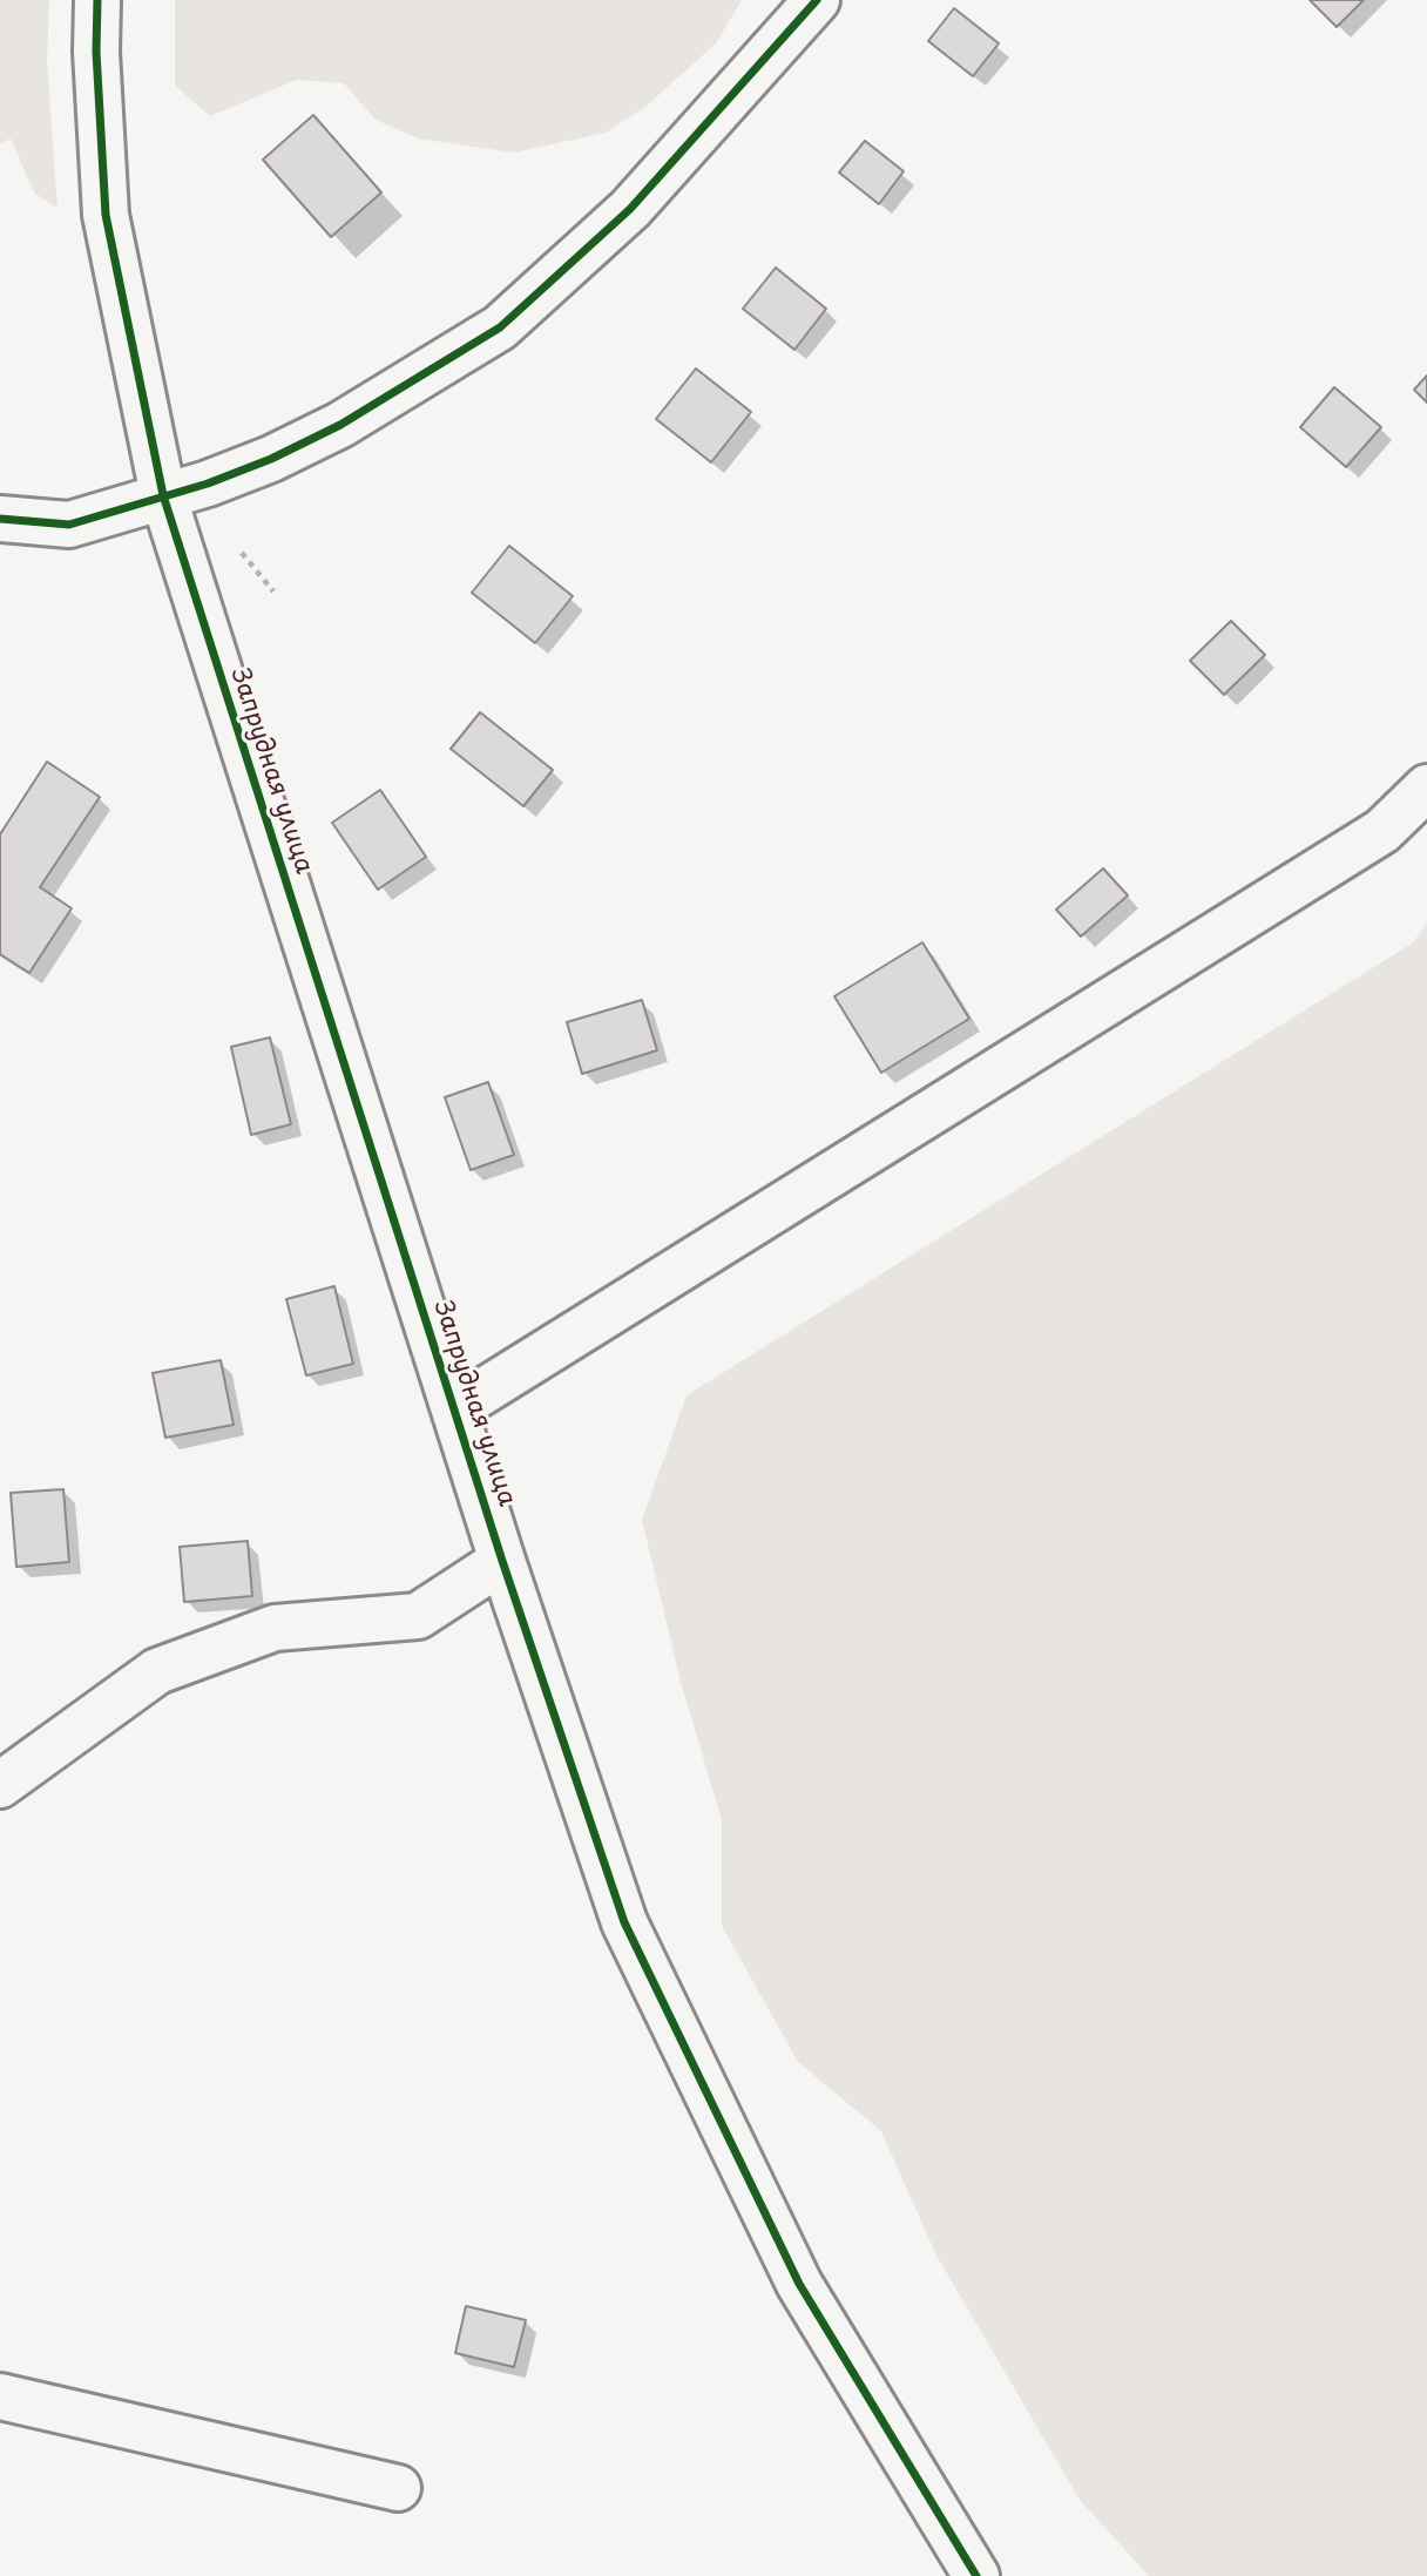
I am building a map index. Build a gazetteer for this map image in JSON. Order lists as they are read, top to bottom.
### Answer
{
  "streets": {
    "street": ["Запрудная улица"]
  }
}
